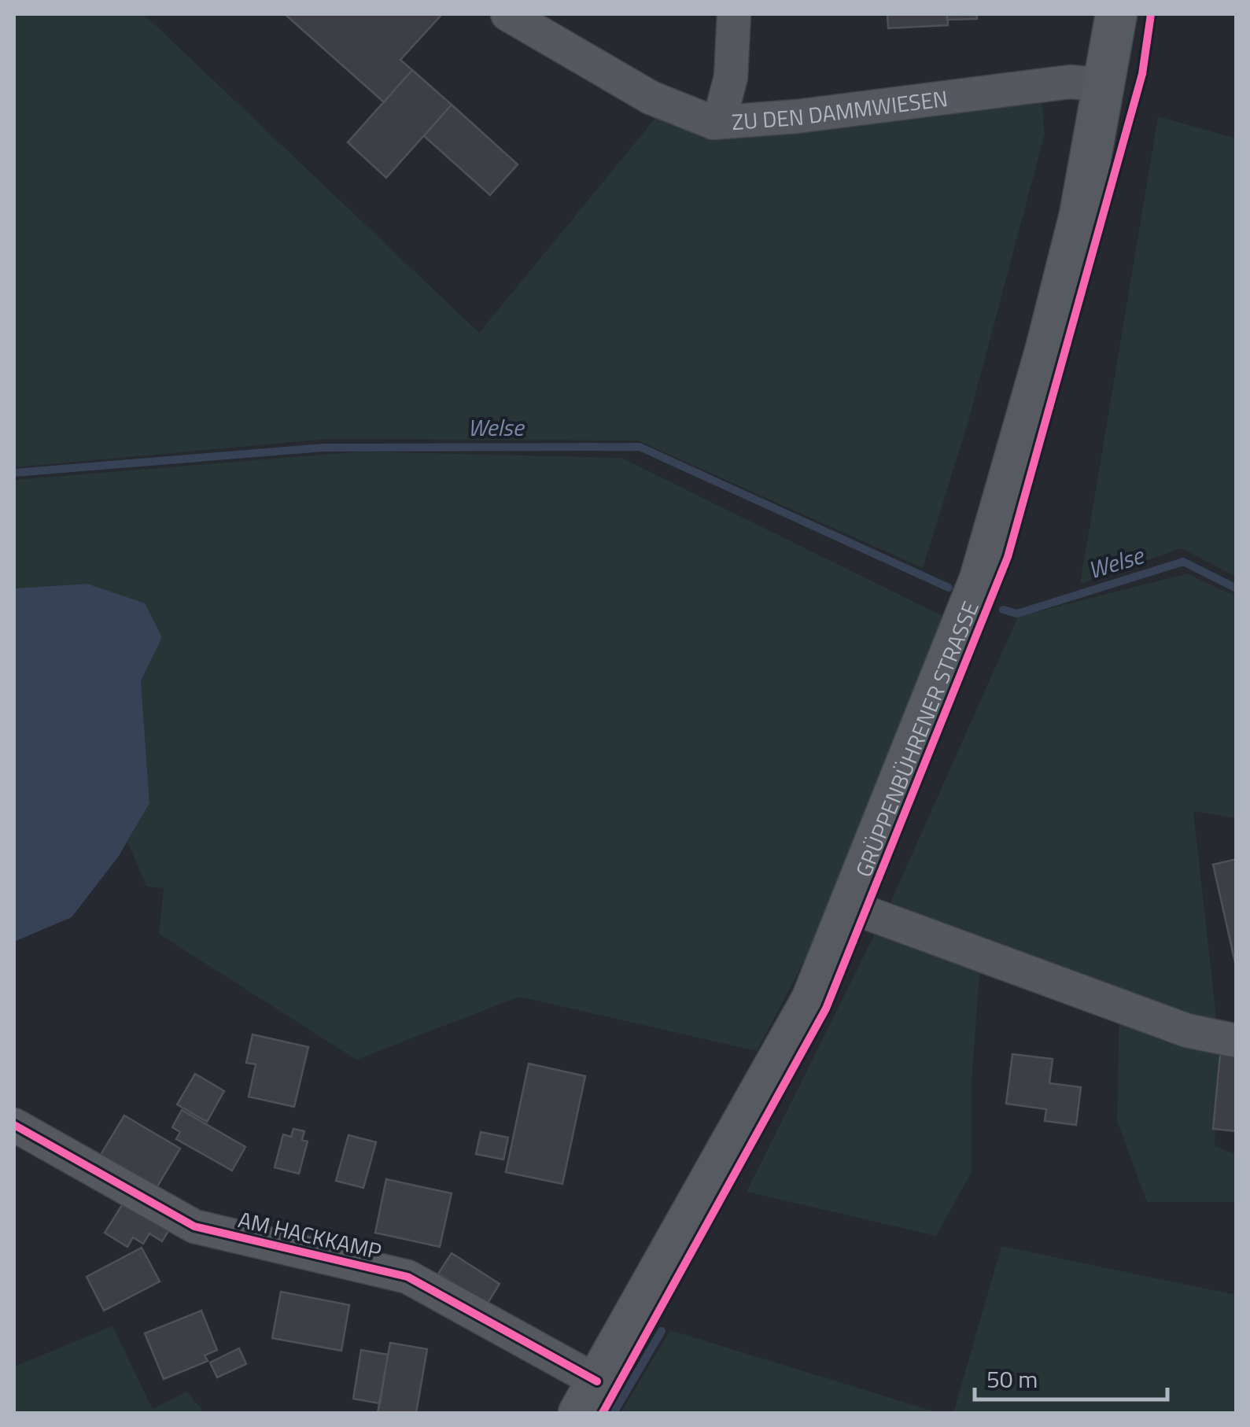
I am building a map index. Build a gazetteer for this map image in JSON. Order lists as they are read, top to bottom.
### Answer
{
  "streets": {
    "main road": ["GRÜPPENBÜHRENER STRASSE"],
    "street": ["ZU DEN DAMMWIESEN", "AM HACKKAMP"]
  },
  "crossings": [
    ["ZU DEN DAMMWIESEN", "GRÜPPENBÜHRENER STRASSE"],
    ["GRÜPPENBÜHRENER STRASSE", "AM HACKKAMP"]
  ],
  "water": ["Welse"],
  "scale_bar": "50 m"
}
